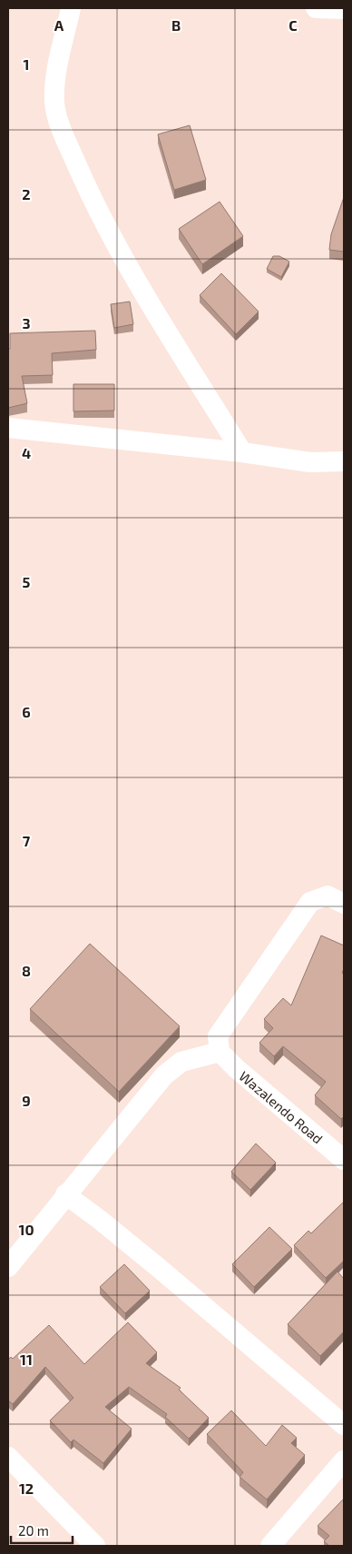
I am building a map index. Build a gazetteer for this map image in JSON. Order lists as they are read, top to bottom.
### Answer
{
  "streets": {
    "street": ["Wazalendo Road"]
  },
  "scale_bar": "20 m",
  "grid": {
    "columns": ["A", "B", "C"],
    "rows": [
      "1",
      "2",
      "3",
      "4",
      "5",
      "6",
      "7",
      "8",
      "9",
      "10",
      "11",
      "12"
    ]
  }
}
